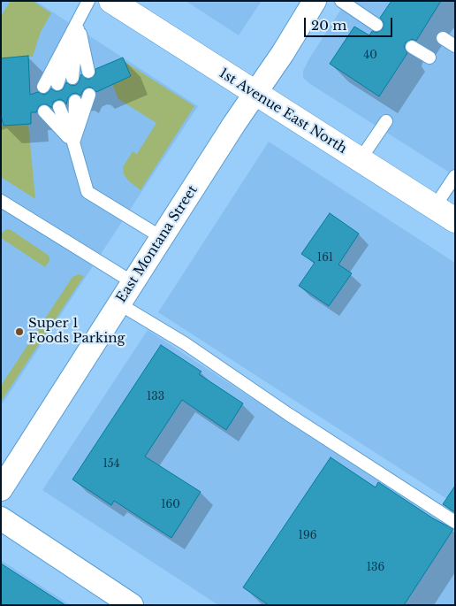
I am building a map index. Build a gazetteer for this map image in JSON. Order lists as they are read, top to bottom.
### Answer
{
  "streets": {
    "street": ["1st Avenue East North", "East Montana Street"]
  },
  "crossings": [
    ["1st Avenue East North", "East Montana Street"]
  ],
  "places": ["Super 1 Foods Parking"],
  "house_numbers": [
    "40",
    "161",
    "133",
    "154",
    "160",
    "196",
    "136"
  ],
  "scale_bar": "20 m"
}
